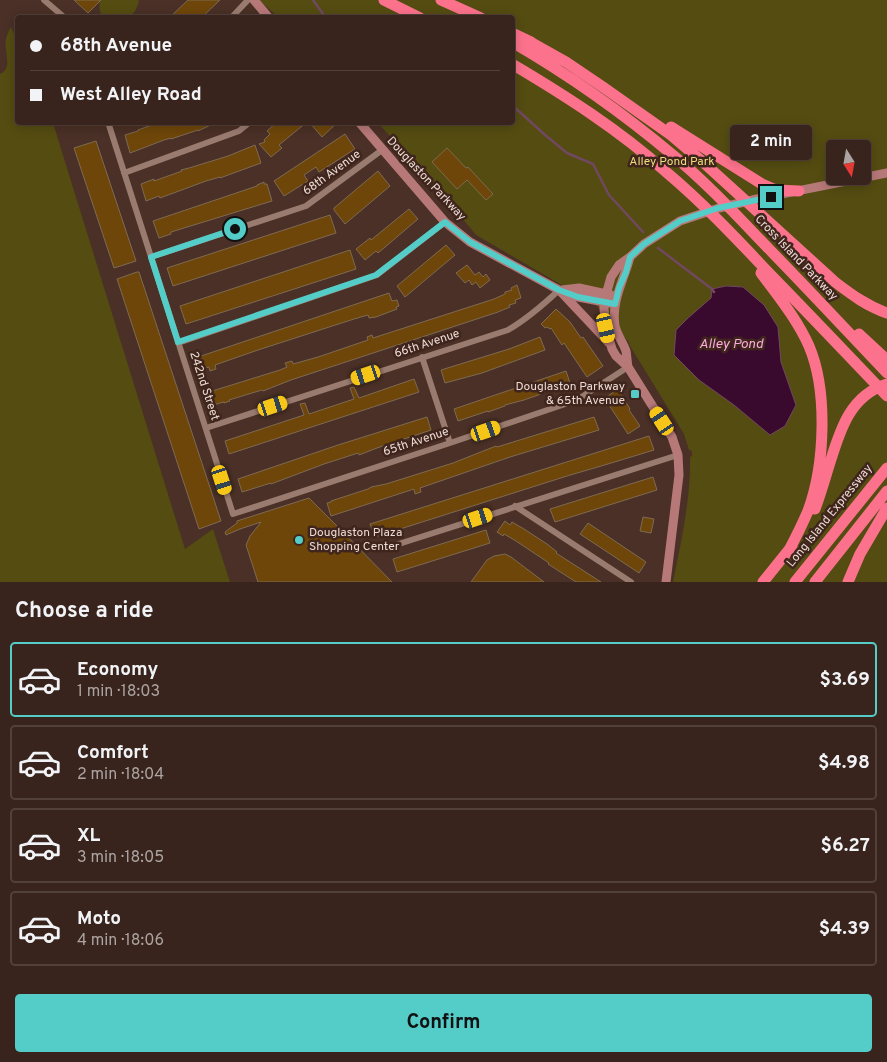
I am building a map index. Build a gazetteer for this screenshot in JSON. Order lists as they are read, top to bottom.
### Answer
{
  "streets": {
    "highway": ["Cross Island Parkway", "Long Island Expressway"],
    "main road": ["Douglaston Parkway"],
    "street": [
      "68th Avenue",
      "66th Avenue",
      "242nd Street",
      "65th Avenue"
    ]
  },
  "crossings": [
    ["68th Avenue", "Douglaston Parkway"],
    ["68th Avenue", "242nd Street"],
    ["Douglaston Parkway", "66th Avenue"],
    ["Douglaston Parkway", "65th Avenue"],
    ["66th Avenue", "242nd Street"],
    ["242nd Street", "65th Avenue"]
  ],
  "water": ["Alley Pond"],
  "parks": ["Alley Pond Park"],
  "places": {
    "transit": ["Douglaston Parkway & 65th Avenue"],
    "other": ["Douglaston Plaza Shopping Center"]
  },
  "north": "bottom",
  "page": {
    "banner": ["68th Avenue", "West Alley Road"],
    "bubble": "2 min",
    "heading": "Choose a ride",
    "list": [
      {
        "name": "Economy",
        "note": "1 min · 18:03",
        "value": "$3.69"
      },
      {
        "name": "Comfort",
        "note": "2 min · 18:04",
        "value": "$4.98"
      },
      {
        "name": "XL",
        "note": "3 min · 18:05",
        "value": "$6.27"
      },
      {
        "name": "Moto",
        "note": "4 min · 18:06",
        "value": "$4.39"
      }
    ],
    "buttons": "Confirm"
  }
}
